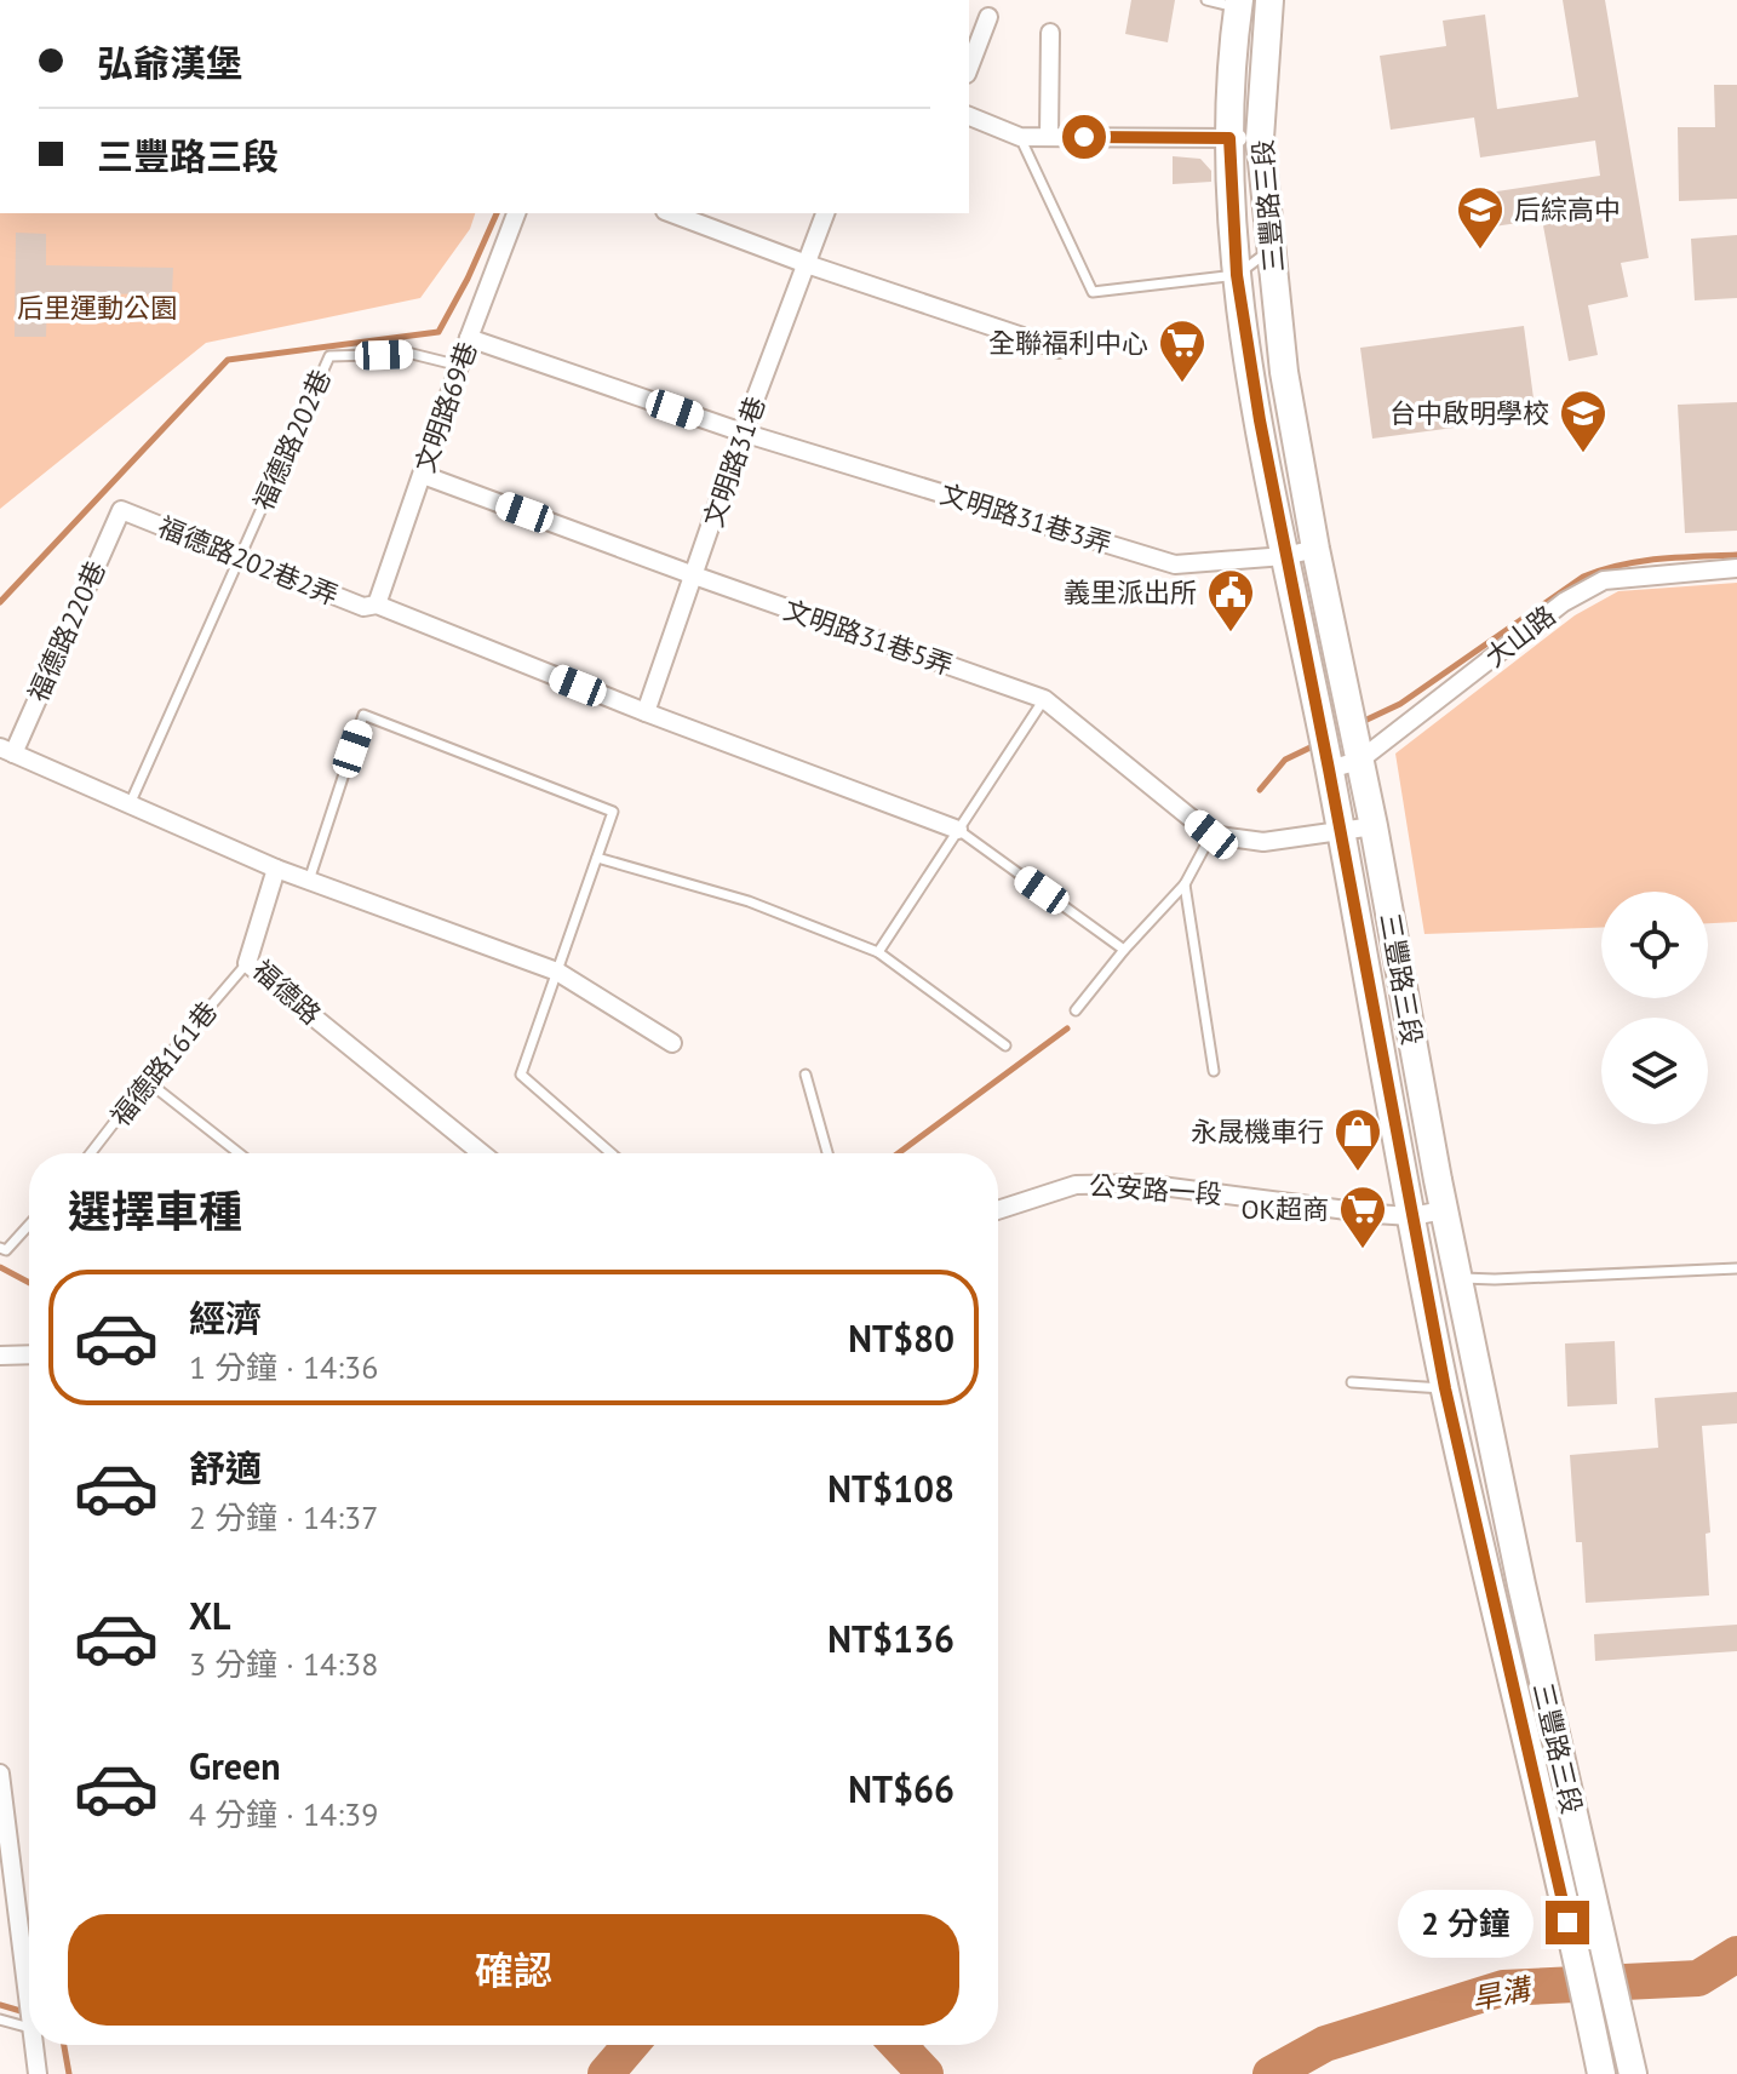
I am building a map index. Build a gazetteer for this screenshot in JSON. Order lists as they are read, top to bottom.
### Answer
{
  "streets": {
    "main road": ["三豐路三段"],
    "street": [
      "文明路69巷",
      "文明路31巷",
      "文明路31巷3弄",
      "福德路202巷2弄",
      "福德路220巷",
      "大山路",
      "文明路31巷5弄",
      "福德路",
      "公安路一段"
    ],
    "lane": ["福德路202巷", "福德路161巷"]
  },
  "crossings": [
    ["三豐路三段", "文明路31巷3弄"],
    ["三豐路三段", "大山路"],
    ["三豐路三段", "公安路一段"],
    ["文明路69巷", "福德路202巷"],
    ["文明路69巷", "文明路31巷3弄"],
    ["文明路69巷", "福德路202巷2弄"],
    ["文明路69巷", "文明路31巷5弄"],
    ["福德路202巷", "福德路202巷2弄"],
    ["文明路31巷", "文明路31巷3弄"],
    ["文明路31巷", "福德路202巷2弄"],
    ["文明路31巷", "文明路31巷5弄"],
    ["福德路202巷2弄", "福德路220巷"],
    ["福德路", "福德路161巷"]
  ],
  "water": ["旱溝"],
  "parks": ["后里運動公園"],
  "places": {
    "school or university": ["后綜高中", "台中啟明學校"],
    "supermarket": ["全聯福利中心", "OK超商"],
    "public building": ["義里派出所"],
    "shop": ["永晟機車行"]
  },
  "page": {
    "banner": ["弘爺漢堡", "三豐路三段"],
    "heading": "選擇車種",
    "list": [
      {
        "name": "經濟",
        "note": "1 分鐘 · 14:36",
        "value": "NT$80"
      },
      {
        "name": "舒適",
        "note": "2 分鐘 · 14:37",
        "value": "NT$108"
      },
      {
        "name": "XL",
        "note": "3 分鐘 · 14:38",
        "value": "NT$136"
      },
      {
        "name": "Green",
        "note": "4 分鐘 · 14:39",
        "value": "NT$66"
      }
    ],
    "bubble": "2 分鐘",
    "buttons": "確認"
  }
}
